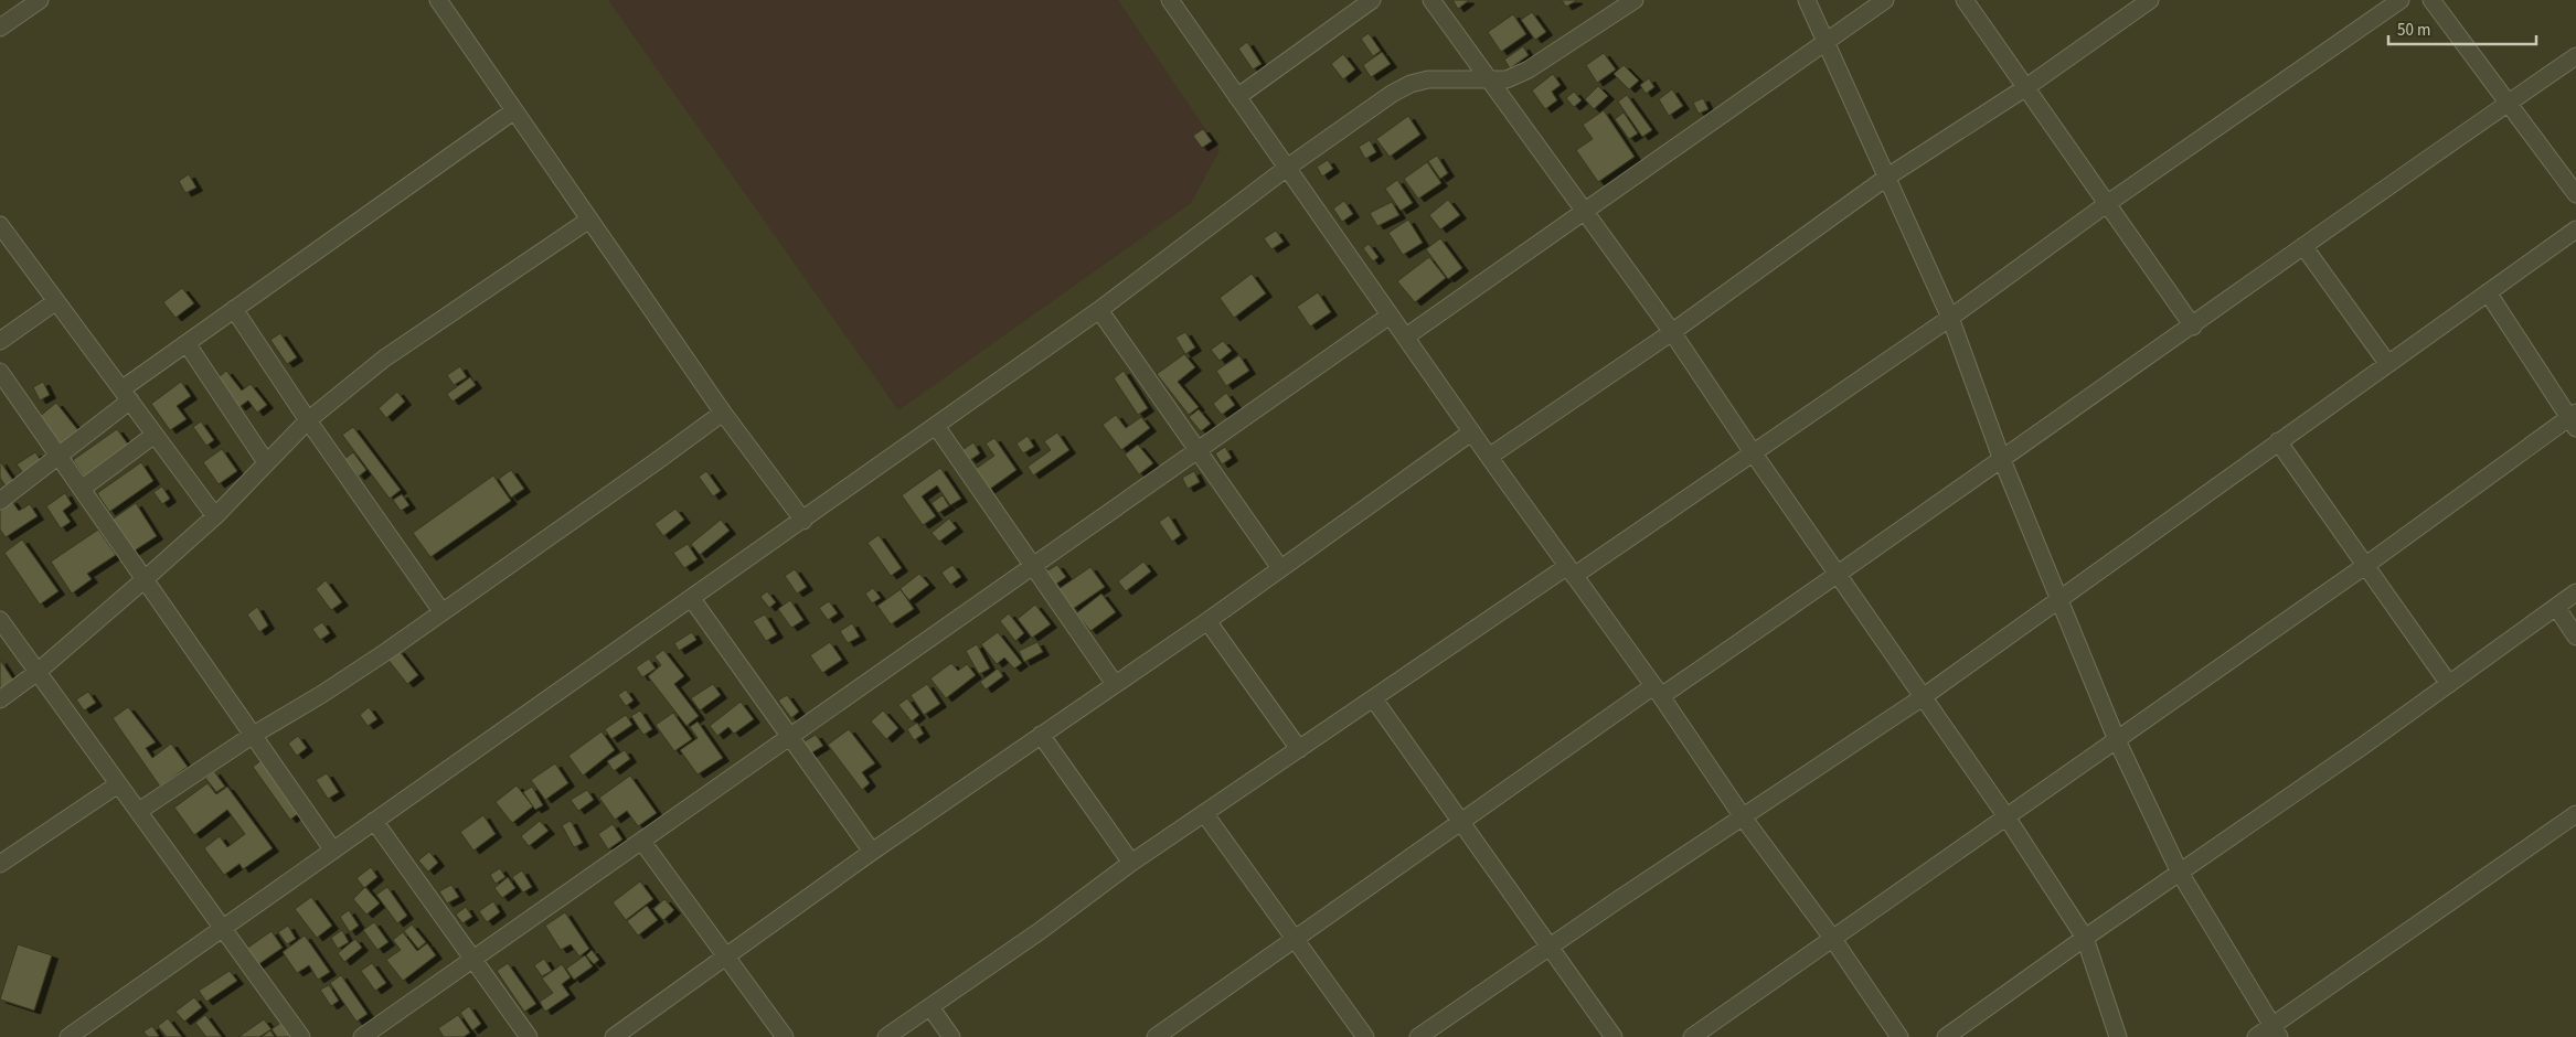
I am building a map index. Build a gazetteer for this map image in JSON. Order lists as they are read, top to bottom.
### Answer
{
  "scale_bar": "50 m"
}
